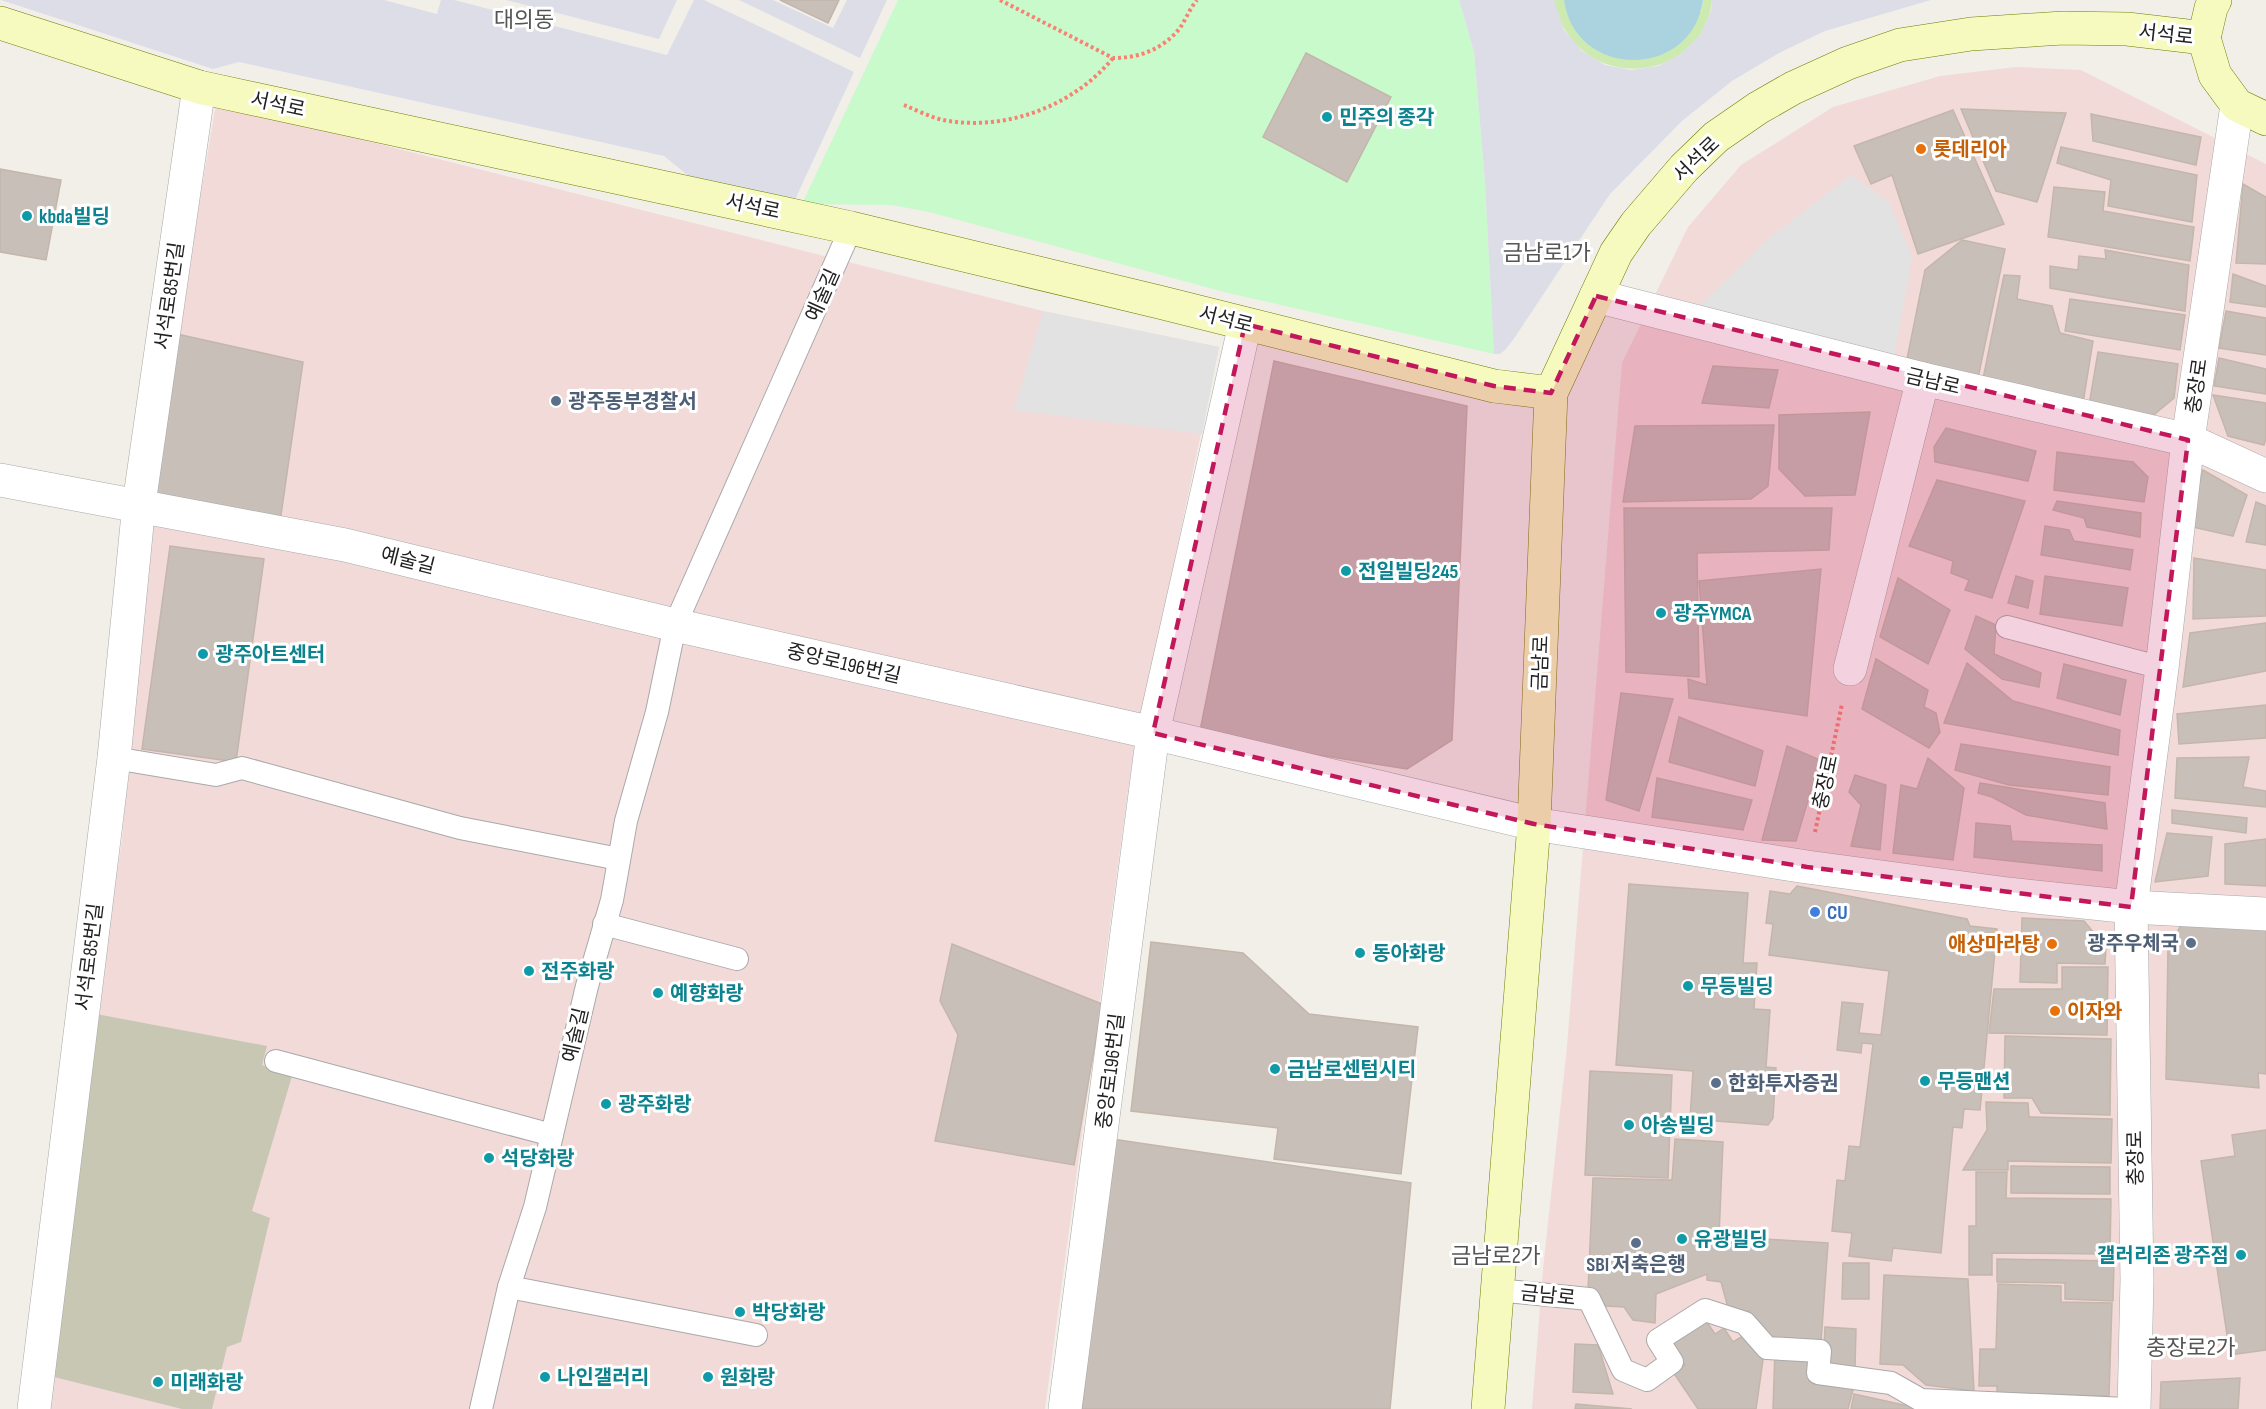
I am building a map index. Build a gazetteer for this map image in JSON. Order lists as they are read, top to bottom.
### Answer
{
  "streets": {
    "street": [
      "서석로",
      "예술길",
      "서석로85번길",
      "금남로",
      "충장로",
      "중앙로196번길"
    ]
  },
  "crossings": [
    ["서석로", "예술길"],
    ["서석로", "서석로85번길"],
    ["서석로", "금남로"],
    ["서석로", "충장로"],
    ["서석로", "중앙로196번길"],
    ["예술길", "서석로85번길"],
    ["예술길", "중앙로196번길"],
    ["금남로", "충장로"]
  ],
  "districts": [
    "대의동",
    "금남로1가",
    "금남로2가",
    "충장로2가"
  ],
  "places": [
    "민주의 종각",
    "롯데리아",
    "kbda빌딩",
    "광주동부경찰서",
    "전일빌딩245",
    "광주YMCA",
    "광주아트센터",
    "CU",
    "광주우체국",
    "애상마라탕",
    "동아화랑",
    "전주화랑",
    "무등빌딩",
    "예향화랑",
    "이자와",
    "금남로센텀시티",
    "무등맨션",
    "한화투자증권",
    "광주화랑",
    "아송빌딩",
    "석당화랑",
    "유광빌딩",
    "SBI 저축은행",
    "갤러리존 광주점",
    "박당화랑",
    "나인갤러리",
    "원화랑",
    "미래화랑"
  ]
}
